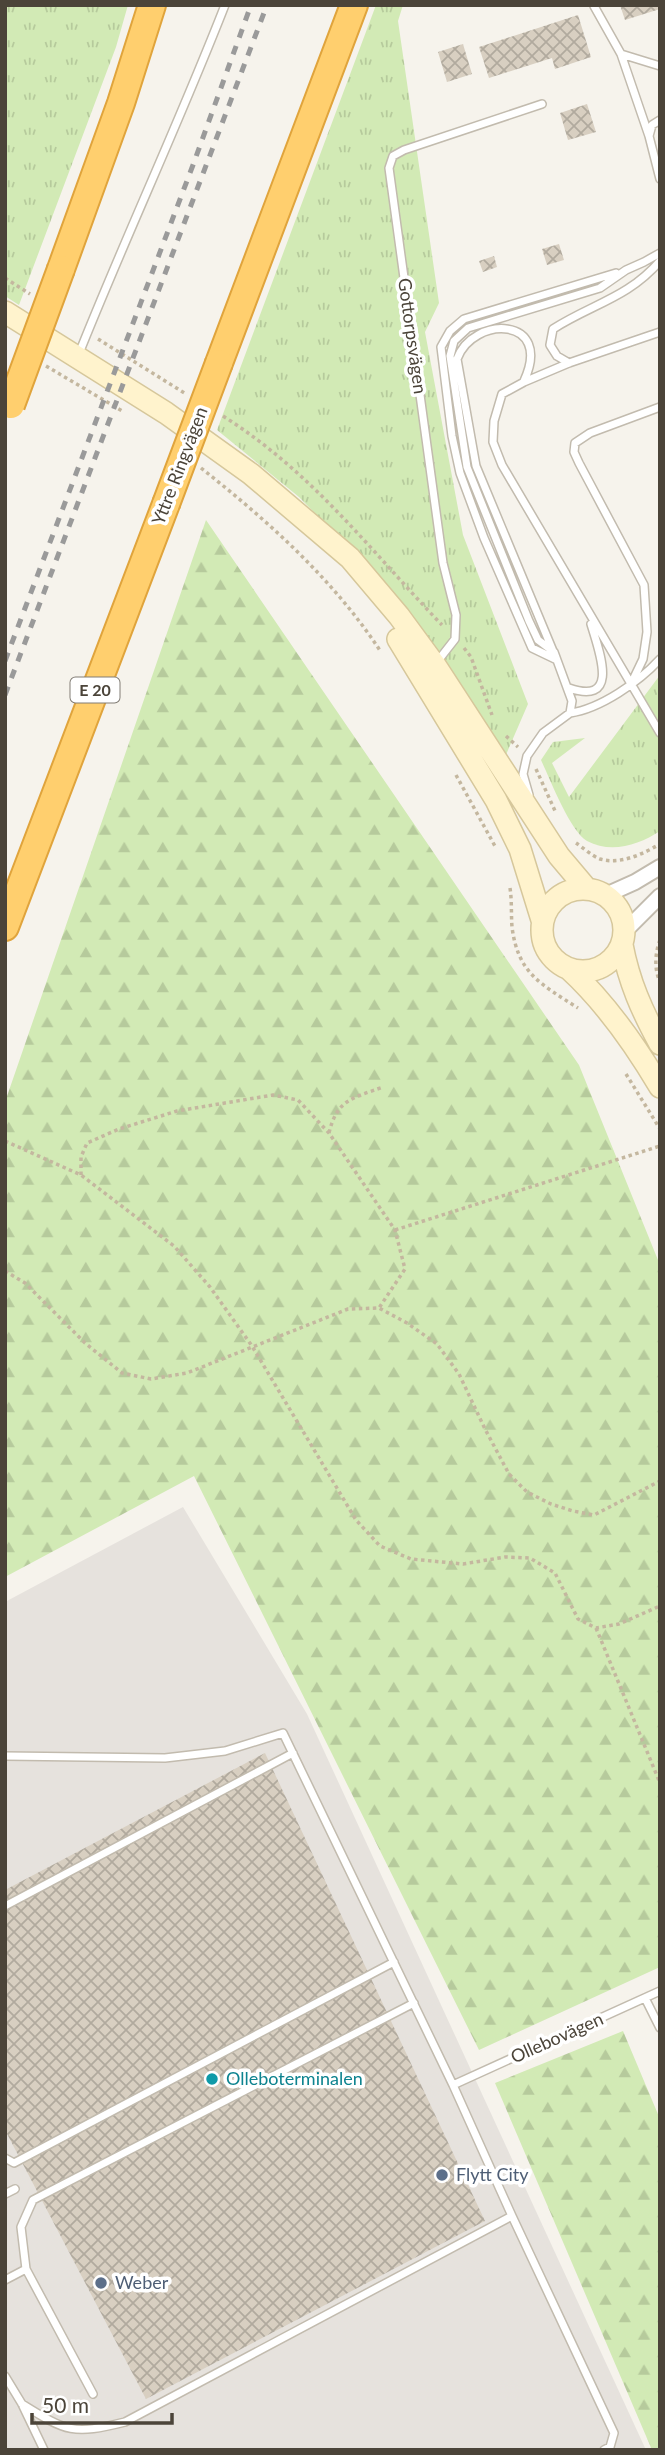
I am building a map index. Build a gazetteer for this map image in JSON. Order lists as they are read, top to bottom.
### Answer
{
  "streets": {
    "highway": ["Yttre Ringvägen", "E 20"],
    "lane": ["Gottorpsvägen", "Ollebovägen"]
  },
  "places": ["Olleboterminalen", "Flytt City", "Weber"],
  "scale_bar": "50 m"
}
